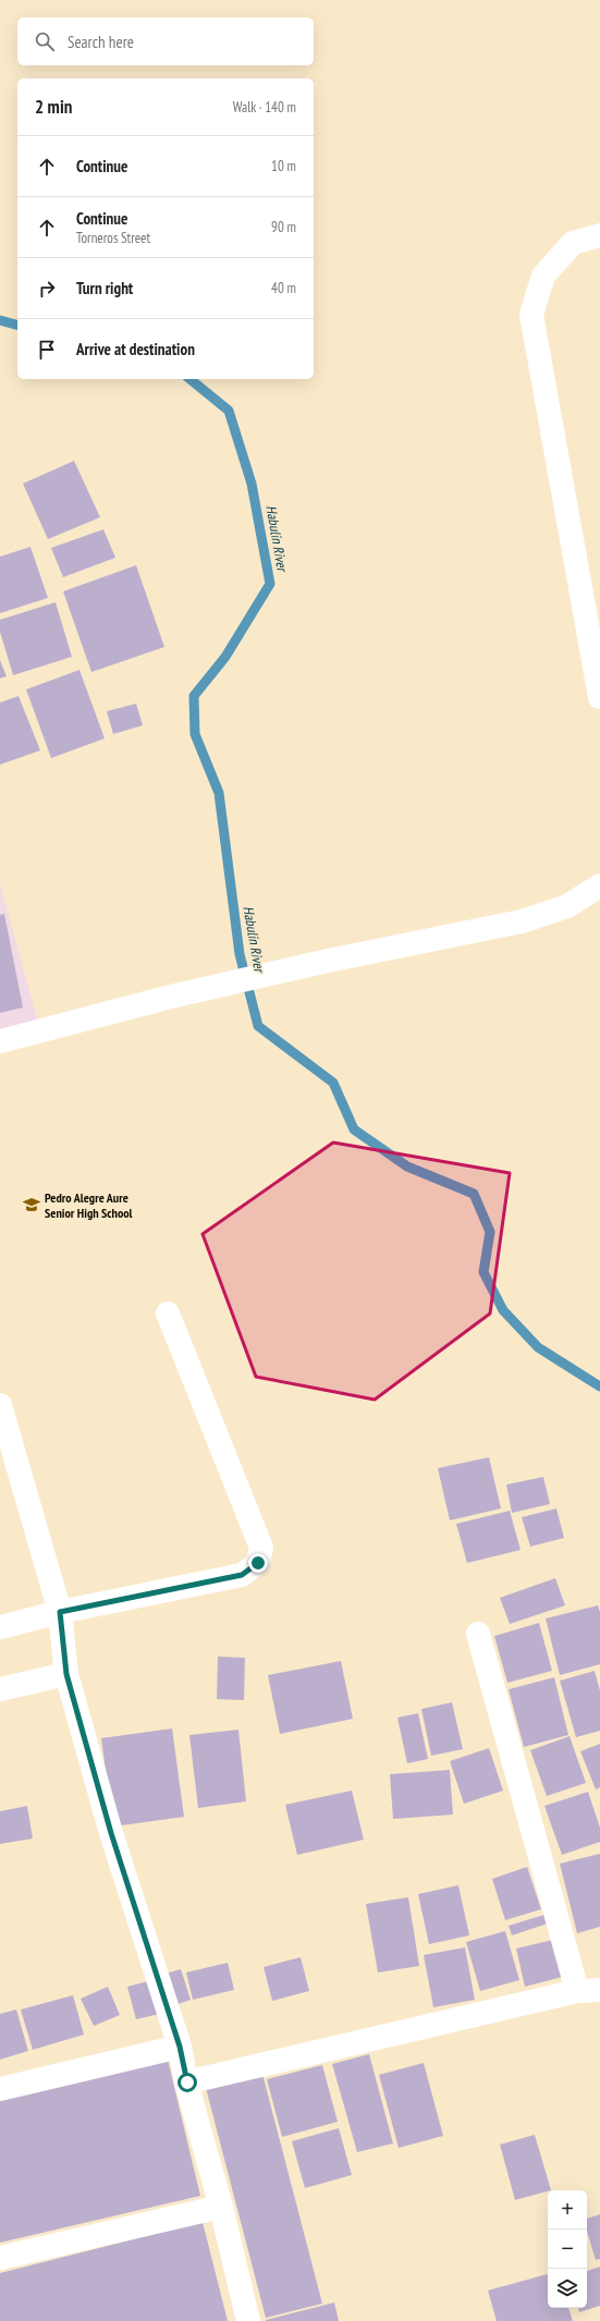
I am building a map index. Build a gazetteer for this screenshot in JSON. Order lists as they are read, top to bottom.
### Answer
{
  "water": ["Habulin River"],
  "places": {
    "school or university": ["Pedro Alegre Aure Senior High School"]
  },
  "page": {
    "search": "Search here",
    "heading": ["2 min", "Walk · 140 m"],
    "list": [
      ["Continue", "10 m"],
      ["Continue", "Torneros Street", "90 m"],
      ["Turn right", "40 m"],
      "Arrive at destination"
    ],
    "map_buttons": ["+", "−"]
  }
}
